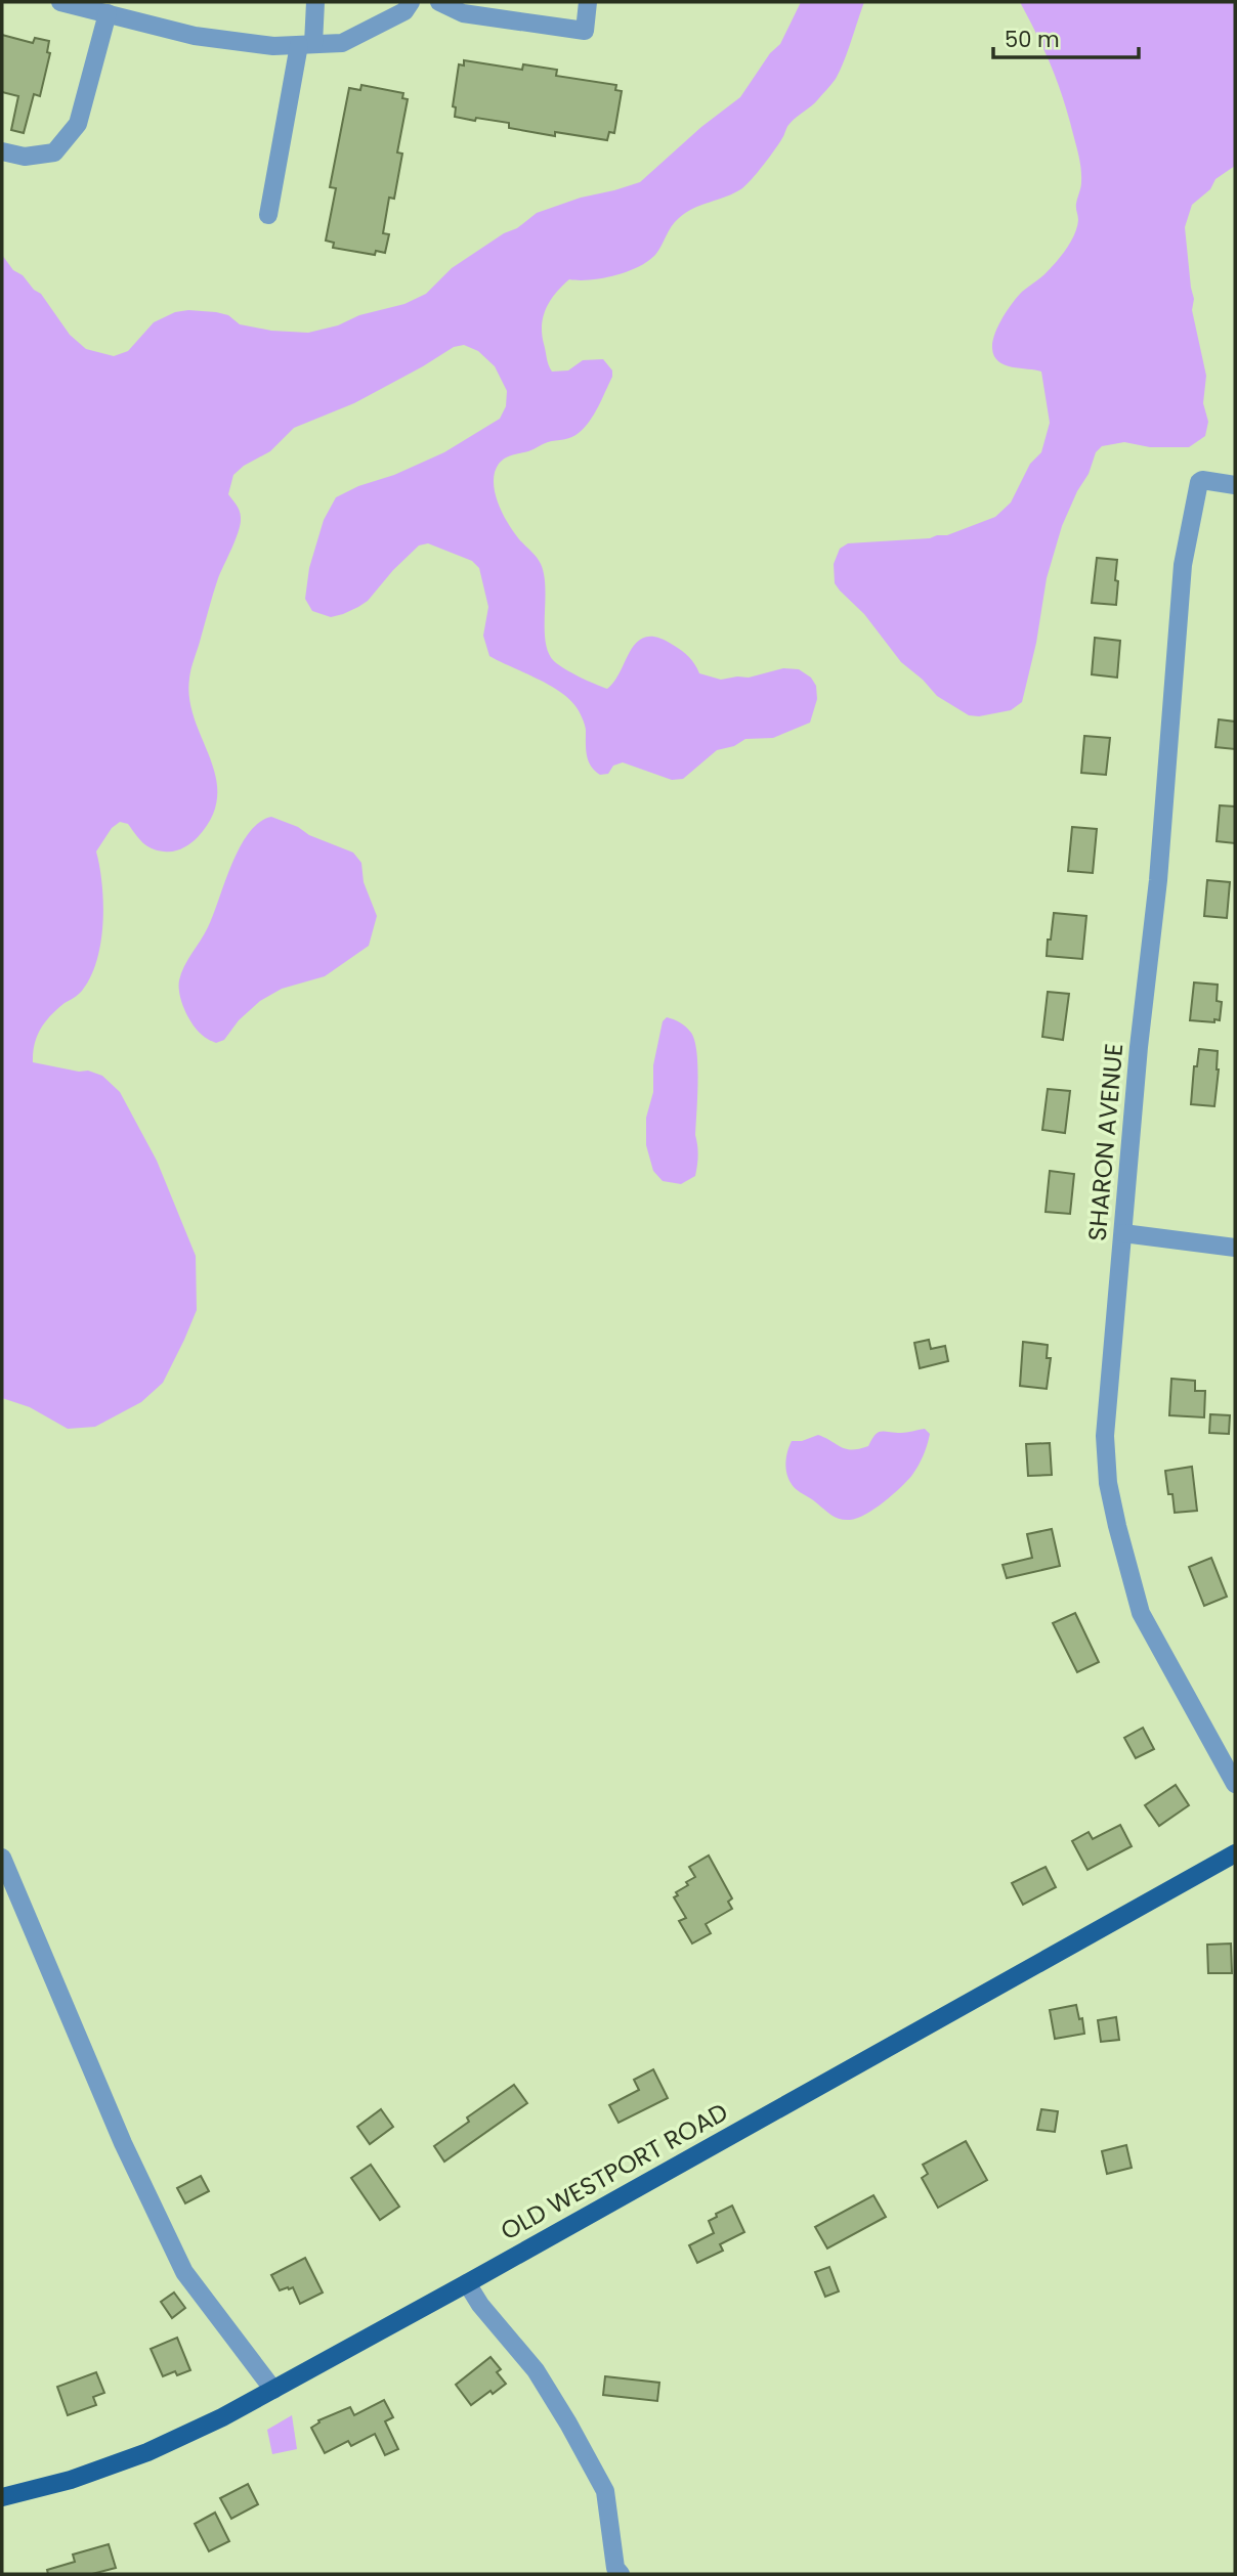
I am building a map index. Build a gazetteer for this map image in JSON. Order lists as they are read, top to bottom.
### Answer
{
  "streets": {
    "main road": ["OLD WESTPORT ROAD"],
    "street": ["SHARON AVENUE"]
  },
  "scale_bar": "50 m"
}
